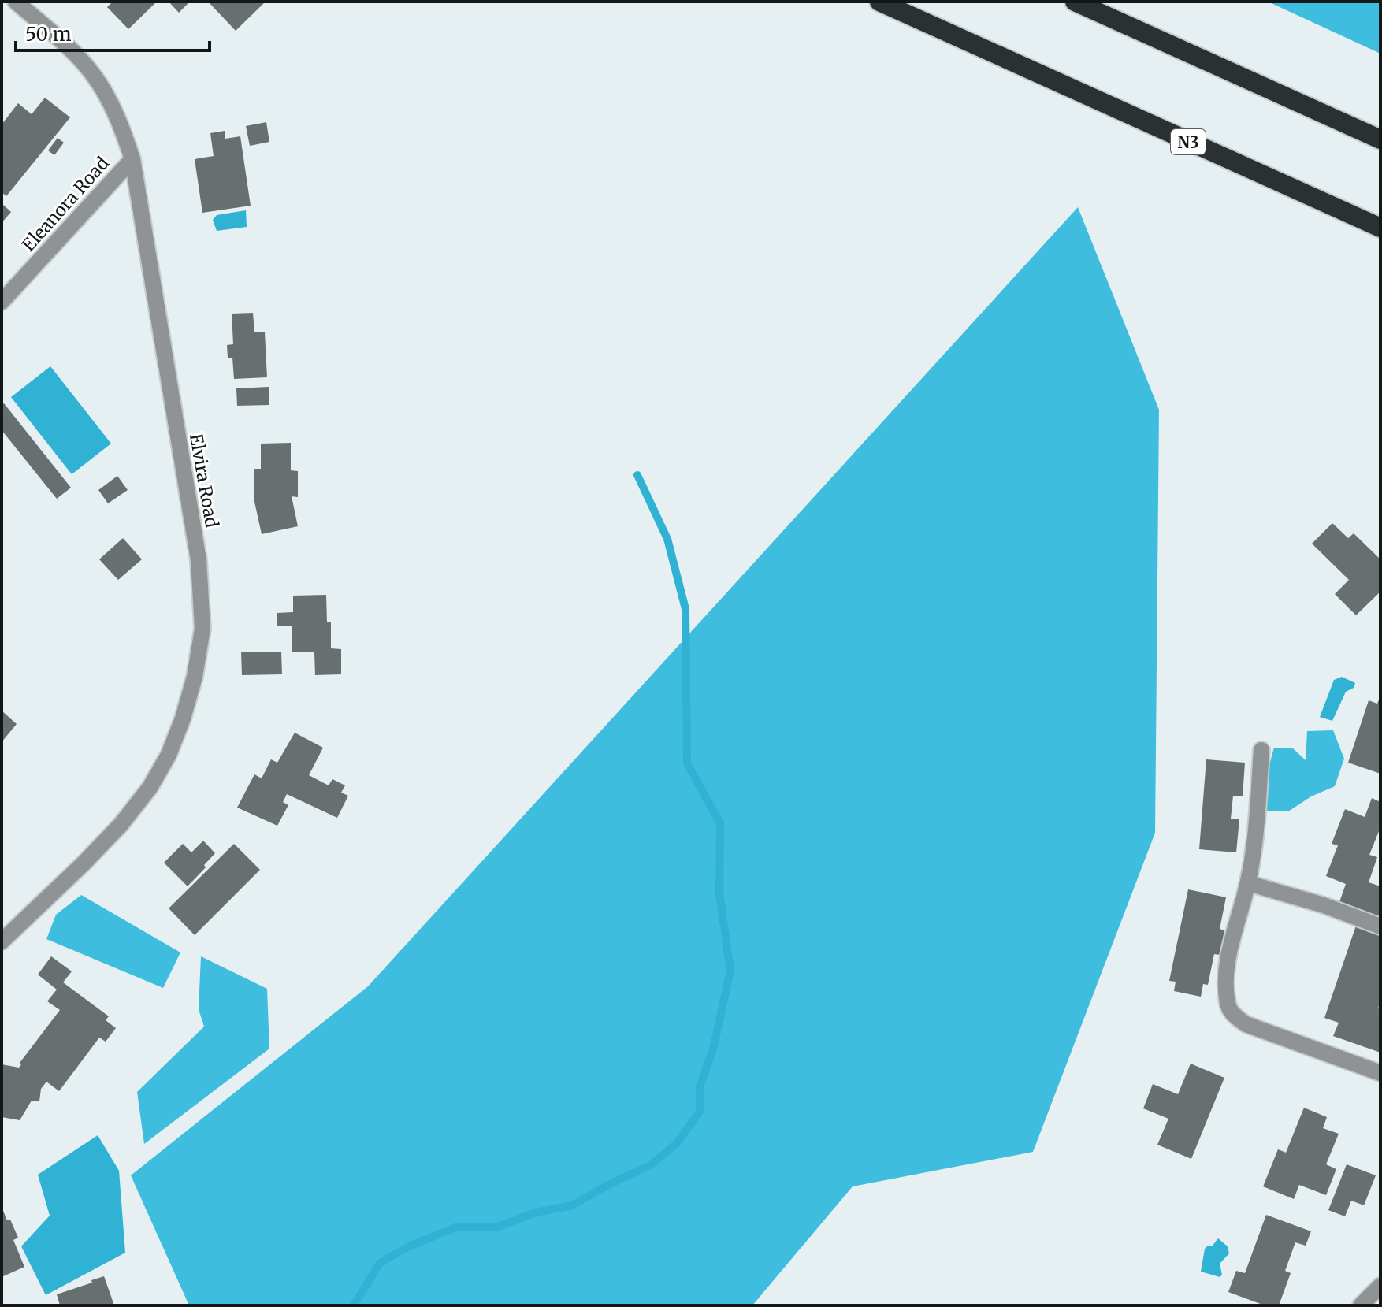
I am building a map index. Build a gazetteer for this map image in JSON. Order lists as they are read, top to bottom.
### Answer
{
  "streets": {
    "highway": ["N3"],
    "street": ["Eleanora Road", "Elvira Road"]
  },
  "crossings": [
    ["Eleanora Road", "Elvira Road"]
  ],
  "scale_bar": "50 m"
}
